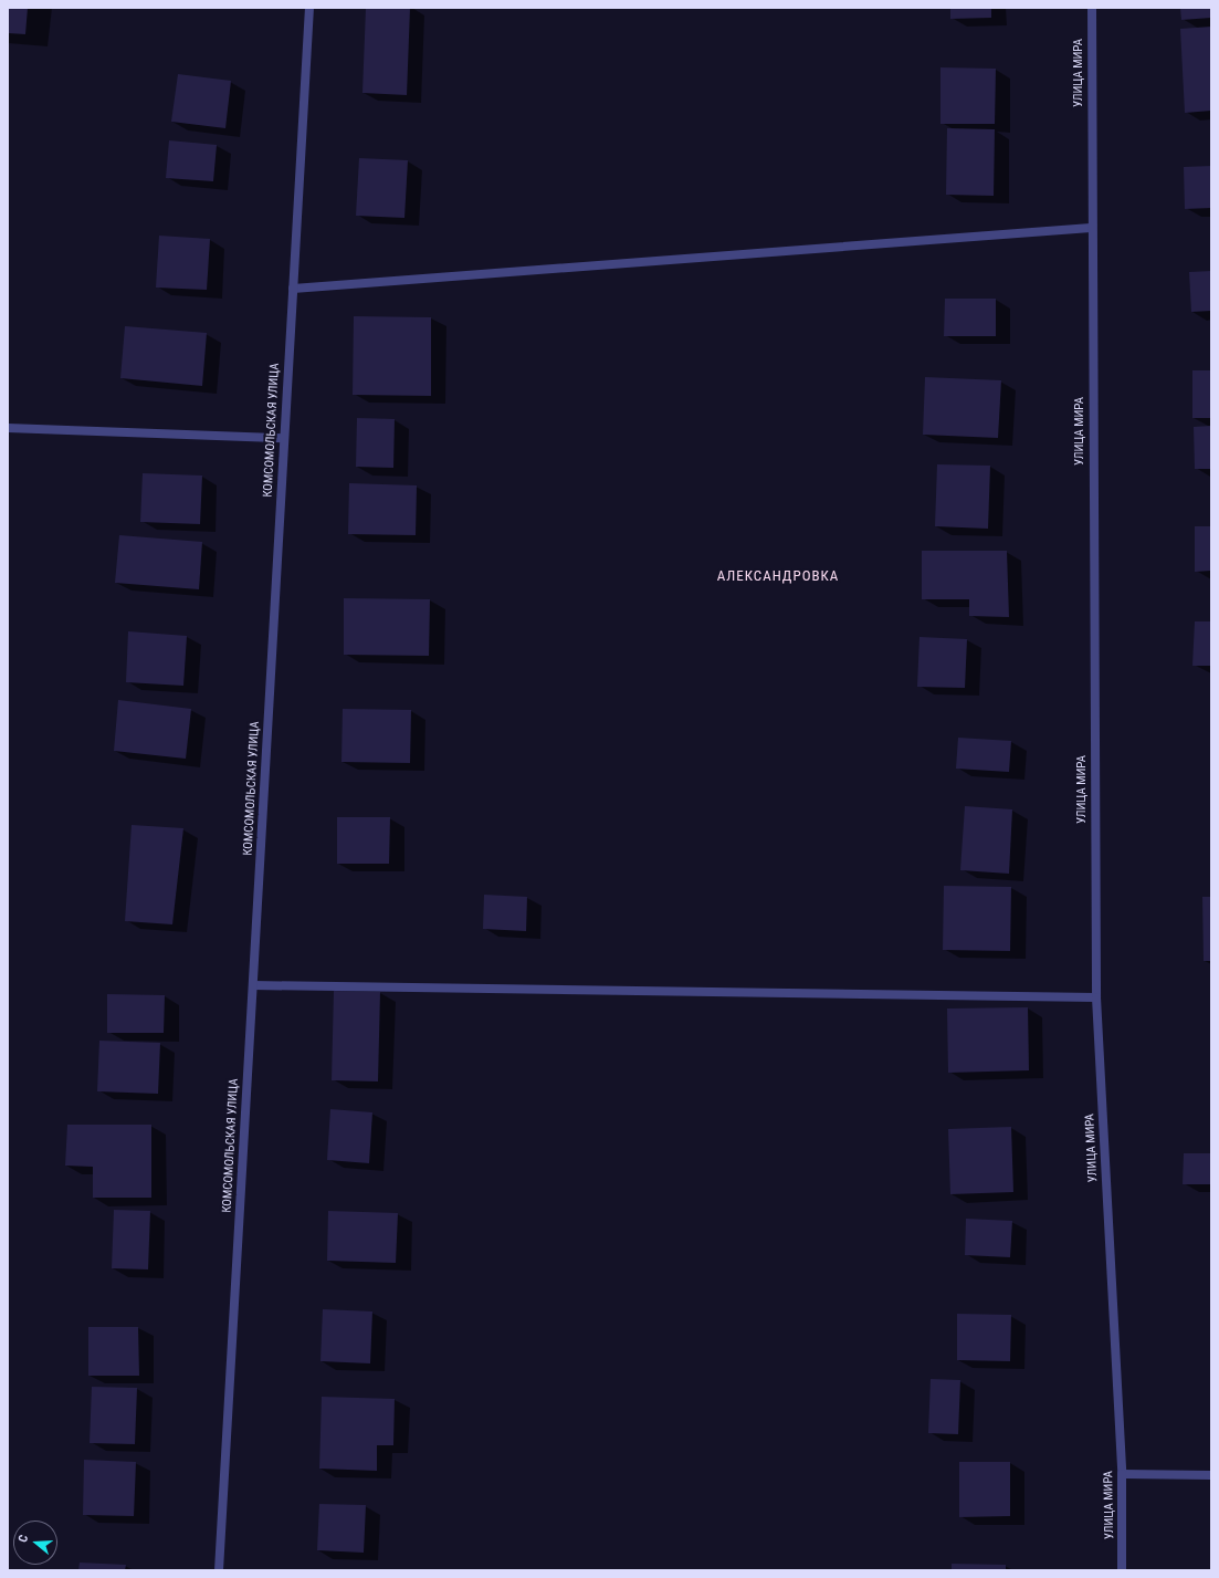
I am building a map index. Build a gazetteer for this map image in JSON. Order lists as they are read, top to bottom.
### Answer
{
  "streets": {
    "street": ["УЛИЦА МИРА", "КОМСОМОЛЬСКАЯ УЛИЦА"]
  },
  "districts": ["АЛЕКСАНДРОВКА"],
  "north": "left"
}
